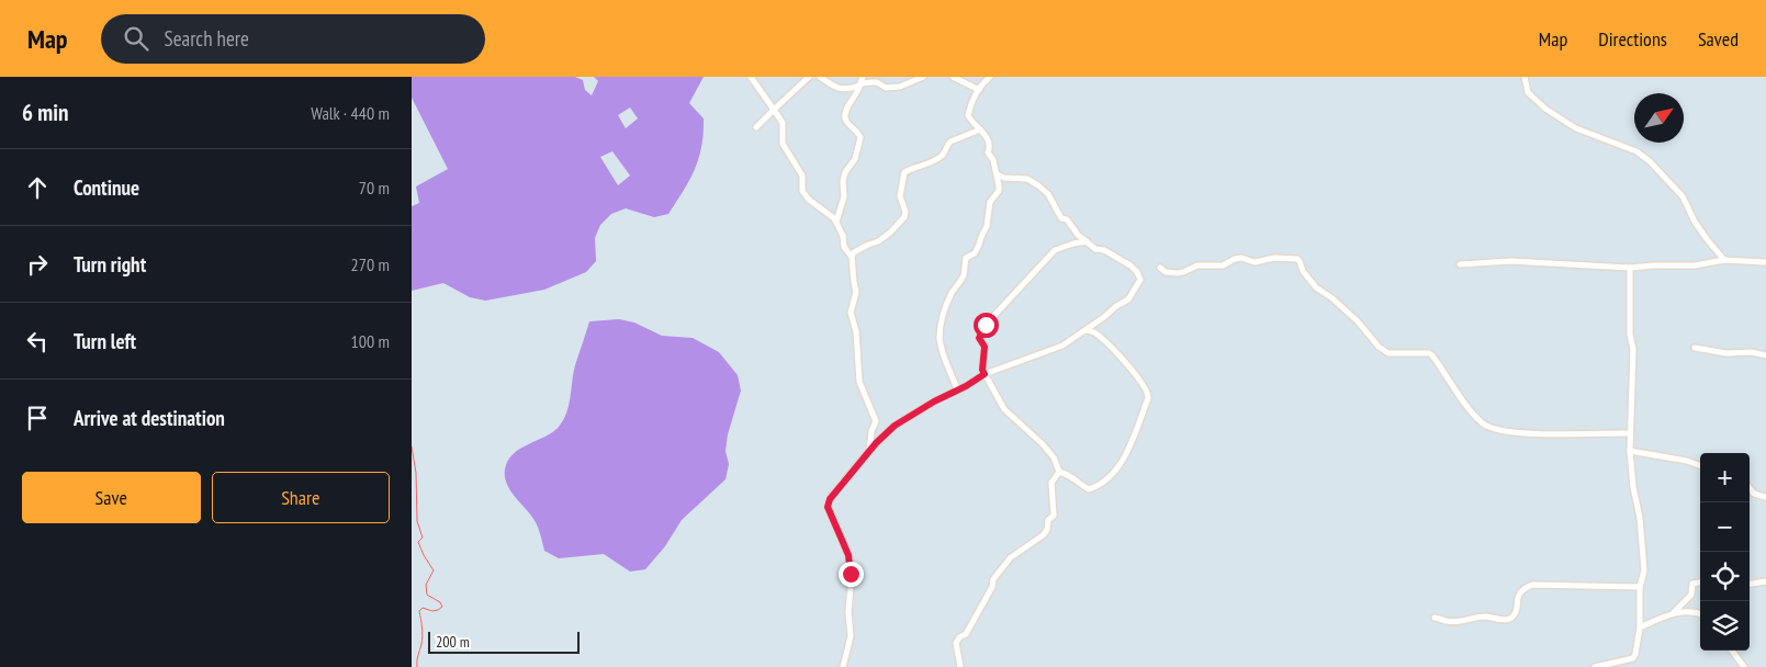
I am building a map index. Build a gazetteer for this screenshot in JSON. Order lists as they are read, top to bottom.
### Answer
{
  "scale_bar": "200 m",
  "north": "top right",
  "page": {
    "header": "Map",
    "search": "Search here",
    "nav": ["Map", "Directions", "Saved"],
    "heading": ["6 min", "Walk · 440 m"],
    "list": [
      ["Continue", "70 m"],
      ["Turn right", "270 m"],
      ["Turn left", "100 m"],
      "Arrive at destination"
    ],
    "map_buttons": ["+", "−"],
    "buttons": ["Save", "Share"],
    "scale": "200 m"
  }
}
